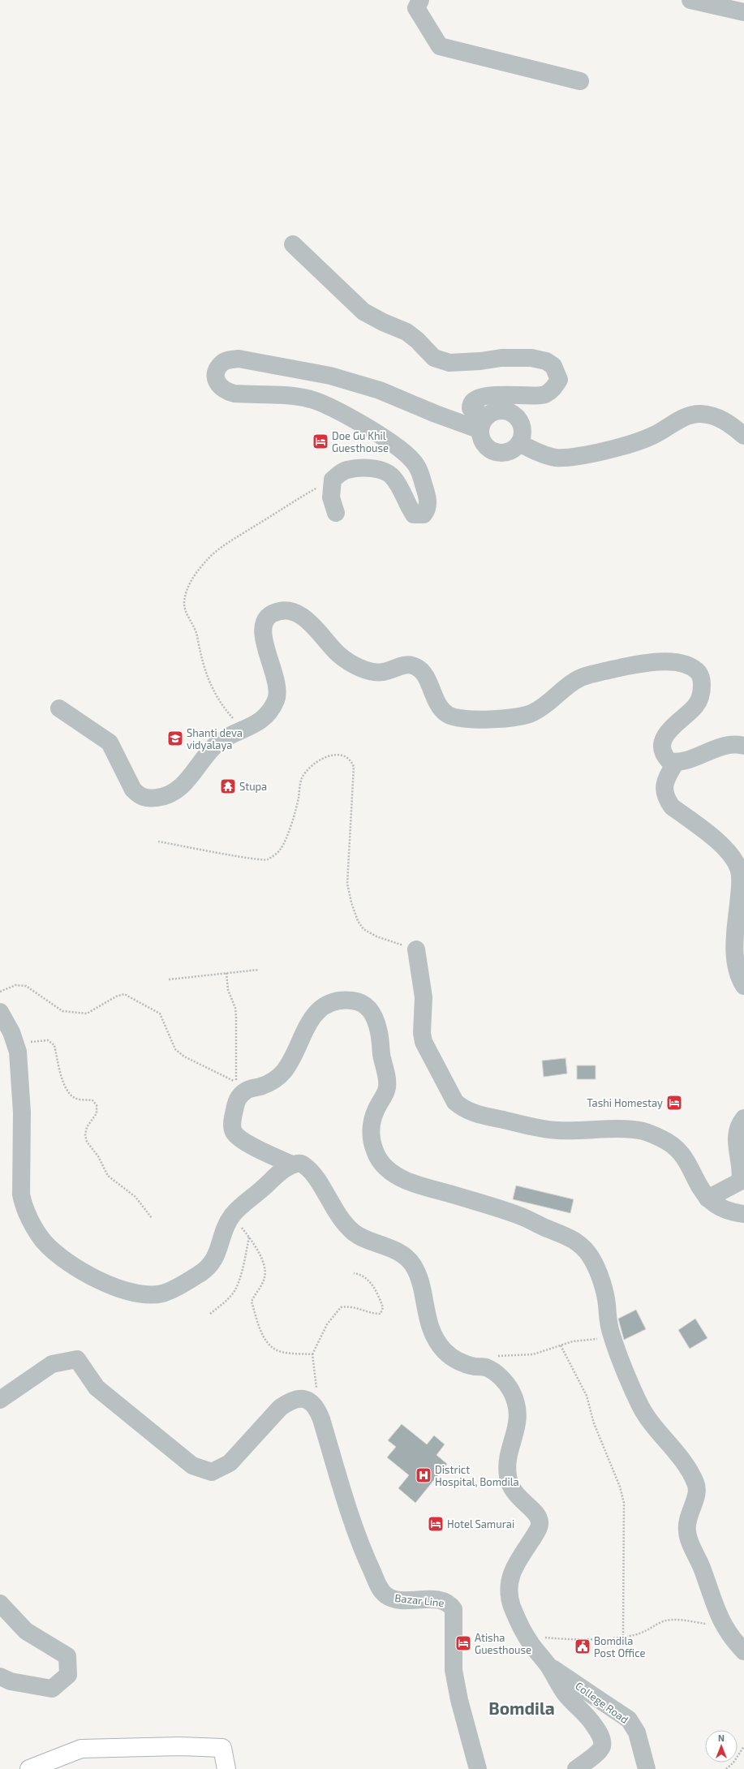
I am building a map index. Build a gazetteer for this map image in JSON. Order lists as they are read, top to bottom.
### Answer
{
  "streets": {
    "street": ["Bazar Line", "College Road"]
  },
  "districts": ["Bomdila"],
  "places": {
    "hotel": [
      "Doe Gu Khil Guesthouse",
      "Tashi Homestay",
      "Hotel Samurai",
      "Atisha Guesthouse"
    ],
    "school or university": ["Shanti deva vidyalaya"],
    "temple": ["Stupa"],
    "hospital": ["District Hospital, Bomdila"],
    "public building": ["Bomdila Post Office"]
  },
  "north": "top"
}
